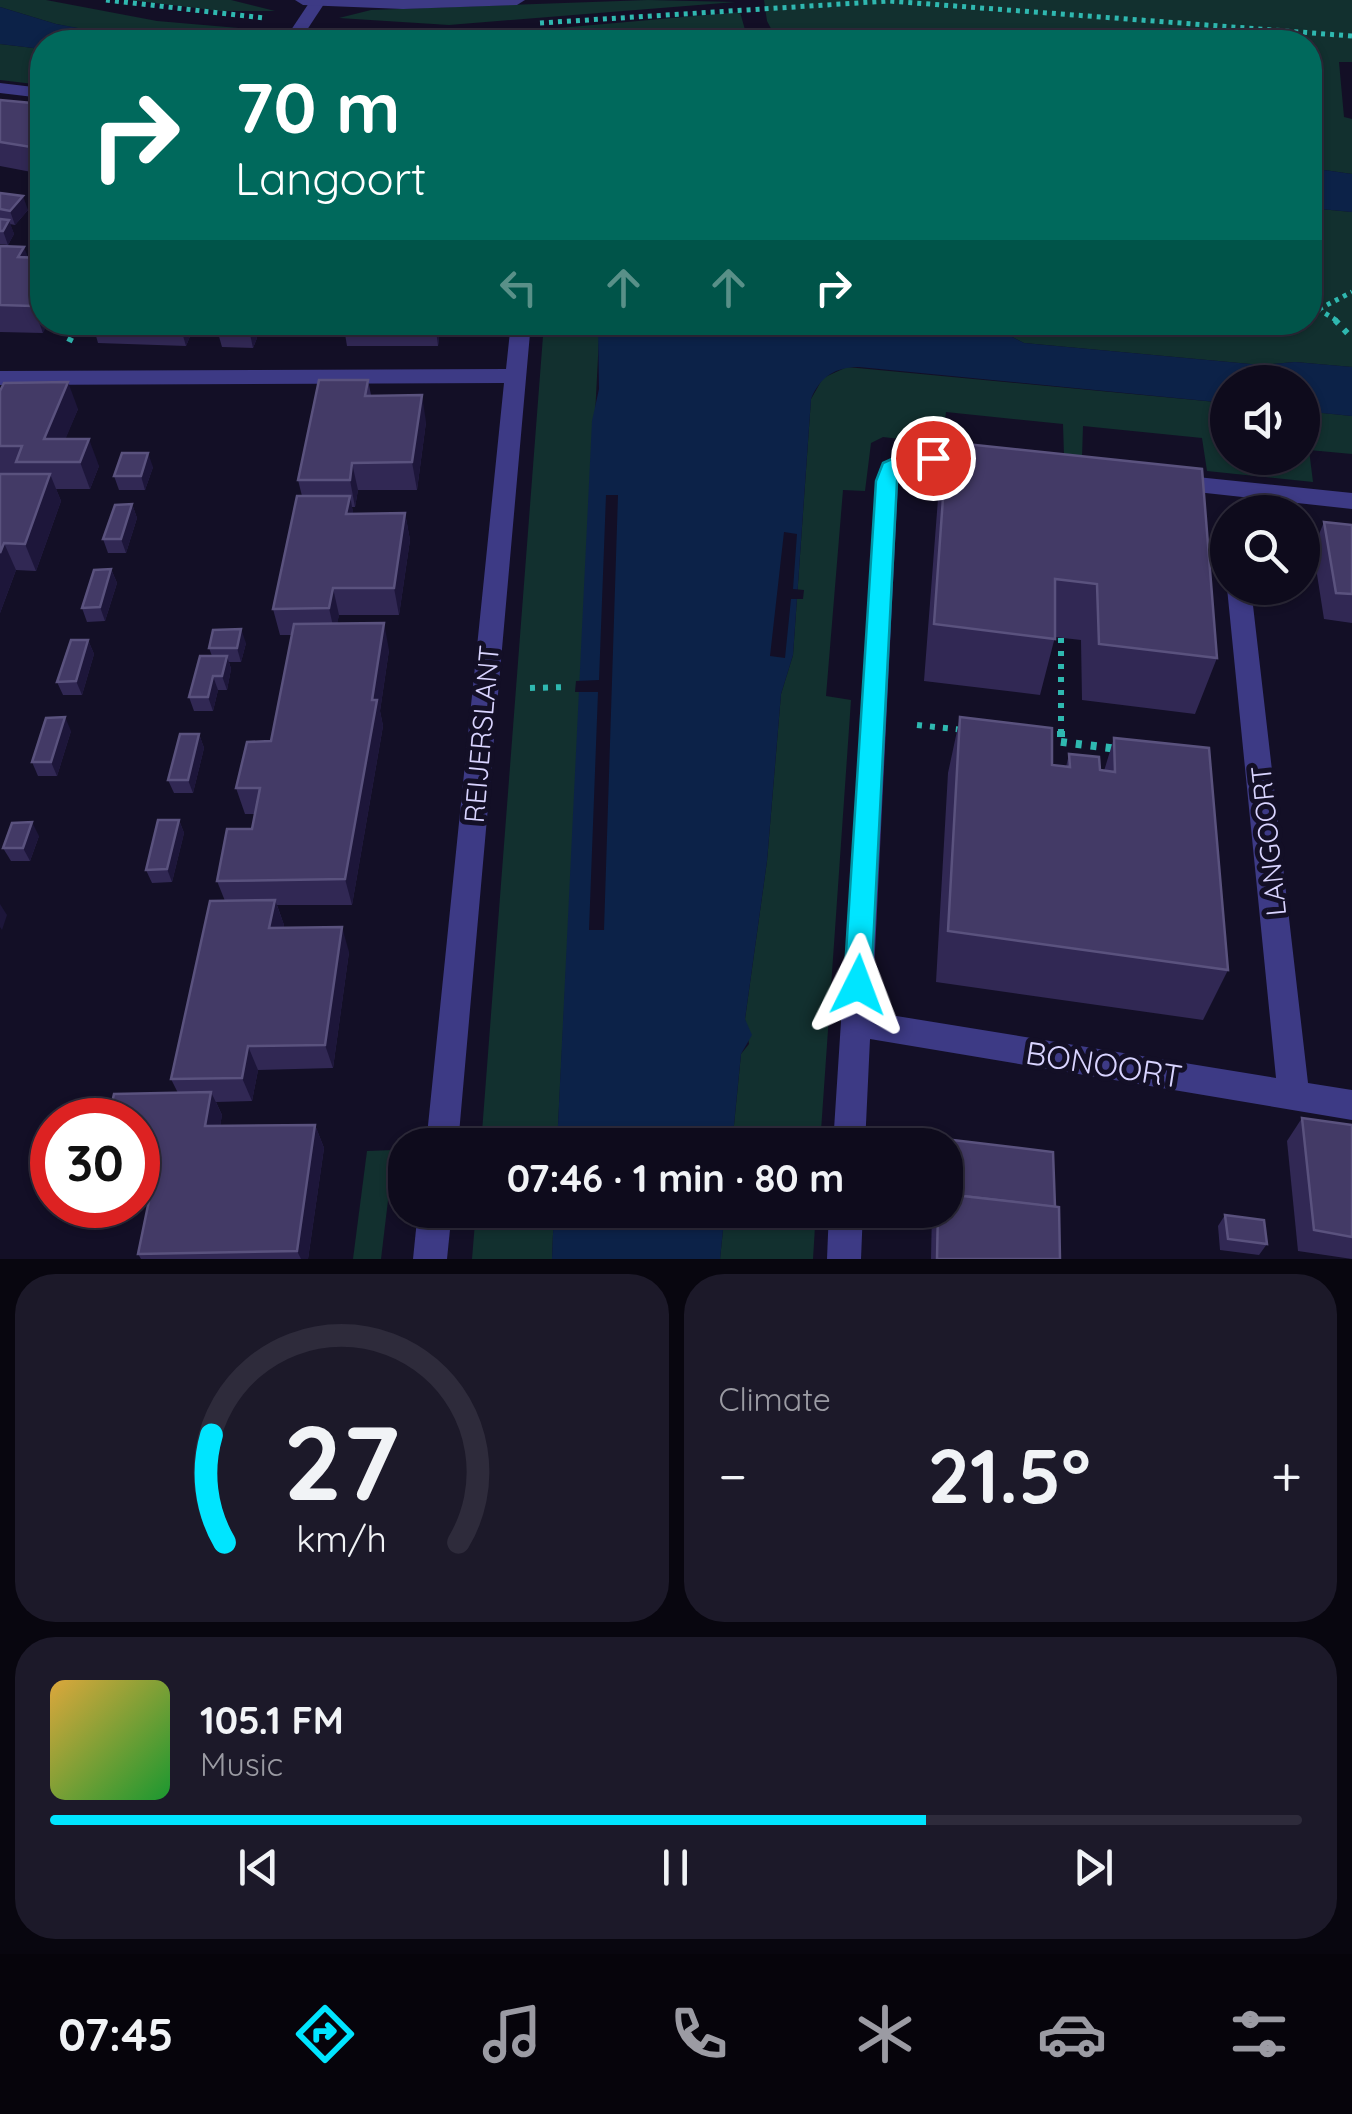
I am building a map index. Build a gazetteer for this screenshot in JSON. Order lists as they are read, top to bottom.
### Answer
{
  "streets": {
    "street": ["REIJERSLANT", "LANGOORT", "BONOORT"]
  },
  "crossings": [
    ["LANGOORT", "BONOORT"]
  ],
  "page": {
    "turn": ["70 m", "Langoort"],
    "limit": "30",
    "trip": "07:46 · 1 min · 80 m",
    "tile": "Climate",
    "heat": ["−", "21.5°", "+"],
    "song": ["105.1 FM", "Music"],
    "tabs": "07:45",
    "gauge": ["27", "km/h"]
  }
}
